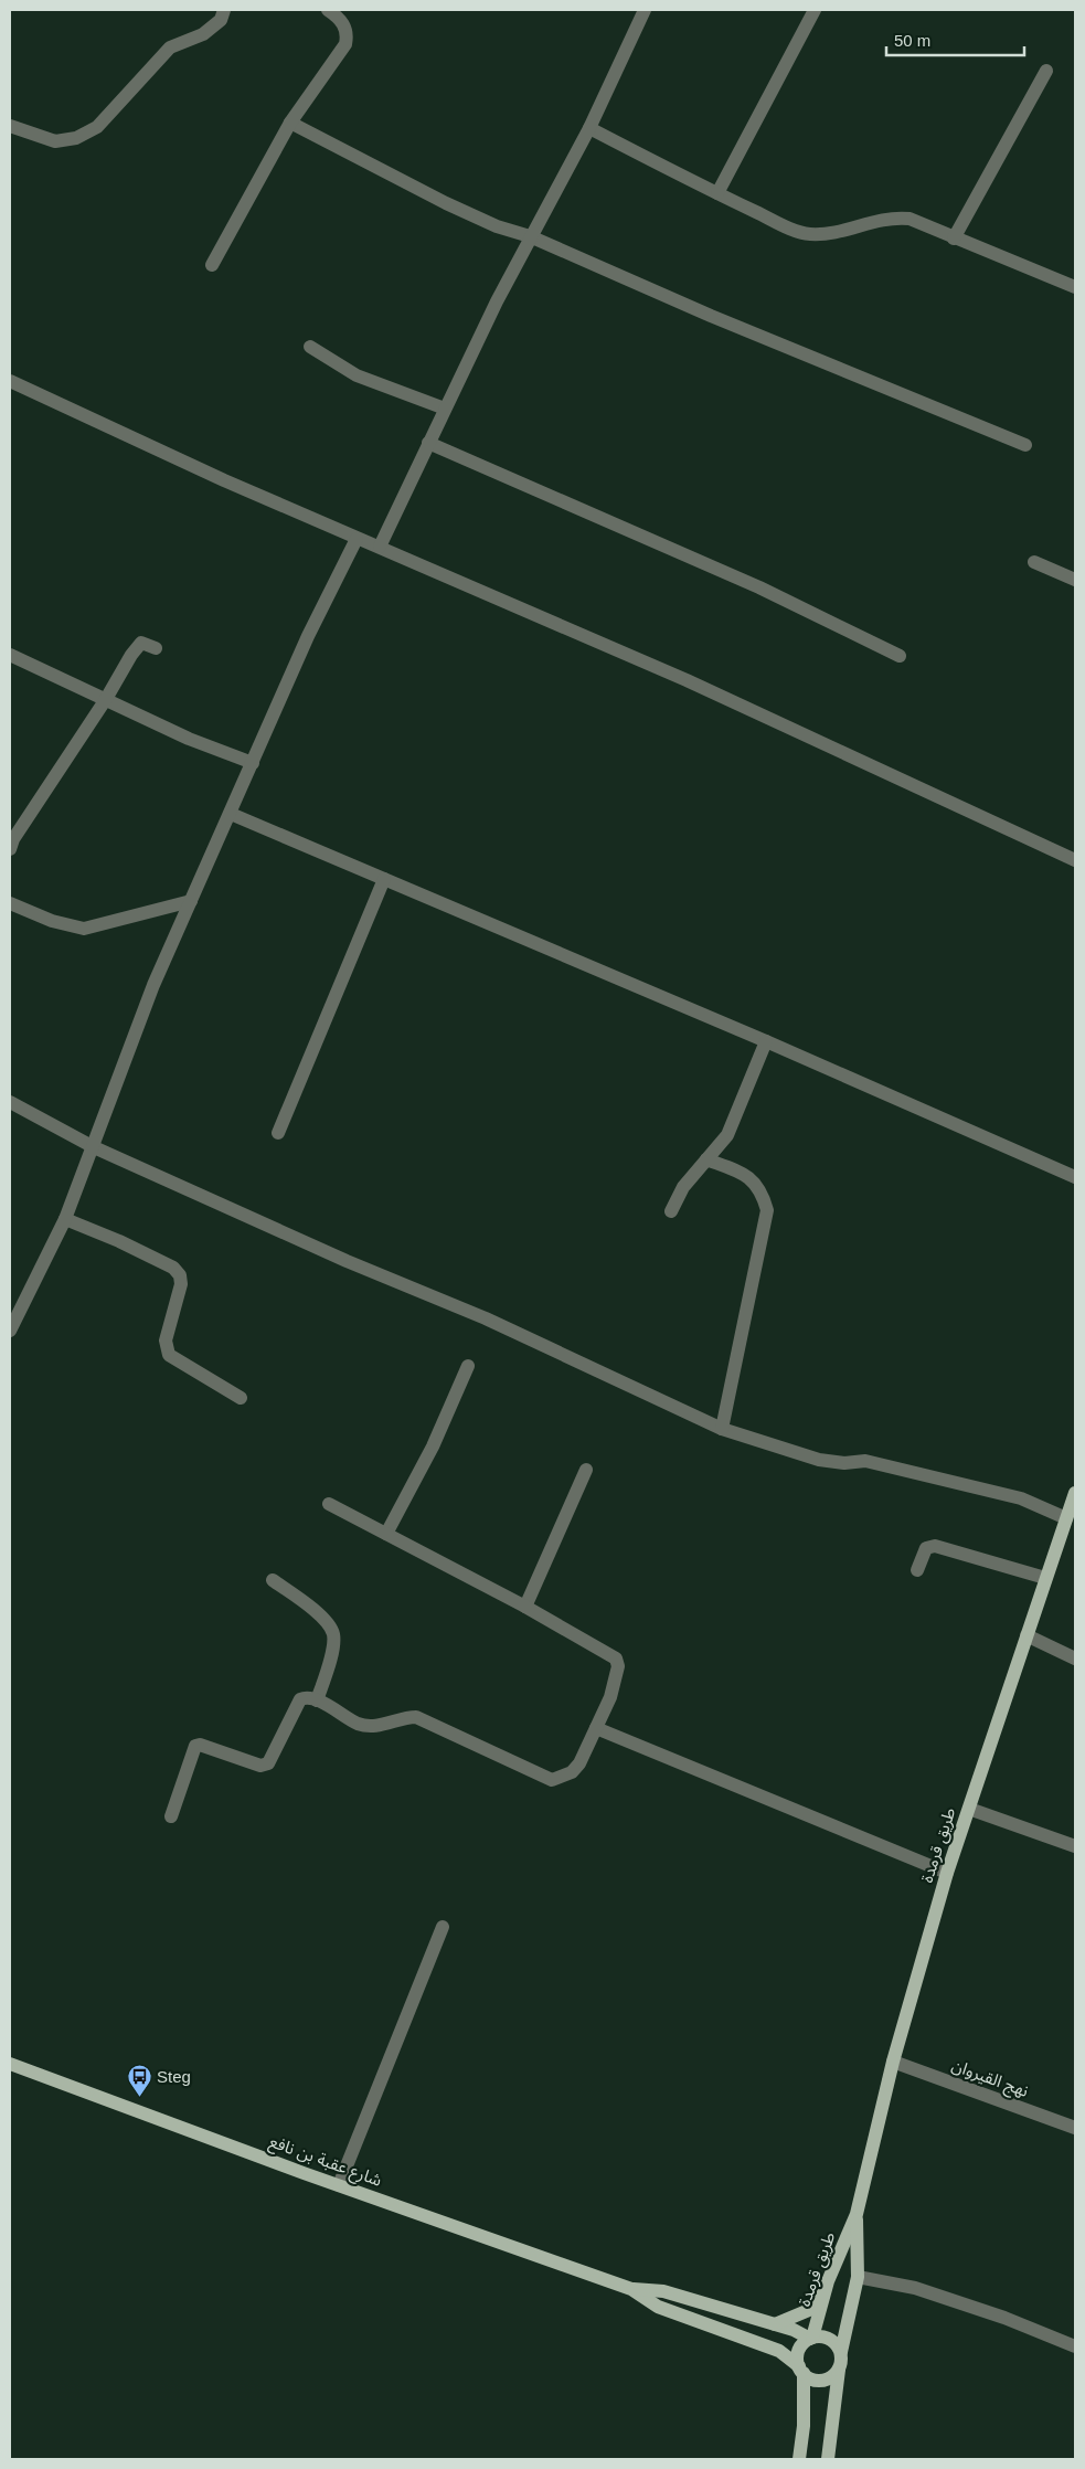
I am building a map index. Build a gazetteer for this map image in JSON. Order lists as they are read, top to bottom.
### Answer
{
  "streets": {
    "main road": ["طريق قرمدة", "شارع عقبة بن نافع"],
    "street": ["نهج القيروان"]
  },
  "crossings": [
    ["طريق قرمدة", "نهج القيروان"],
    ["طريق قرمدة", "شارع عقبة بن نافع"]
  ],
  "places": {
    "bus stop": ["Steg"]
  },
  "scale_bar": "50 m"
}
